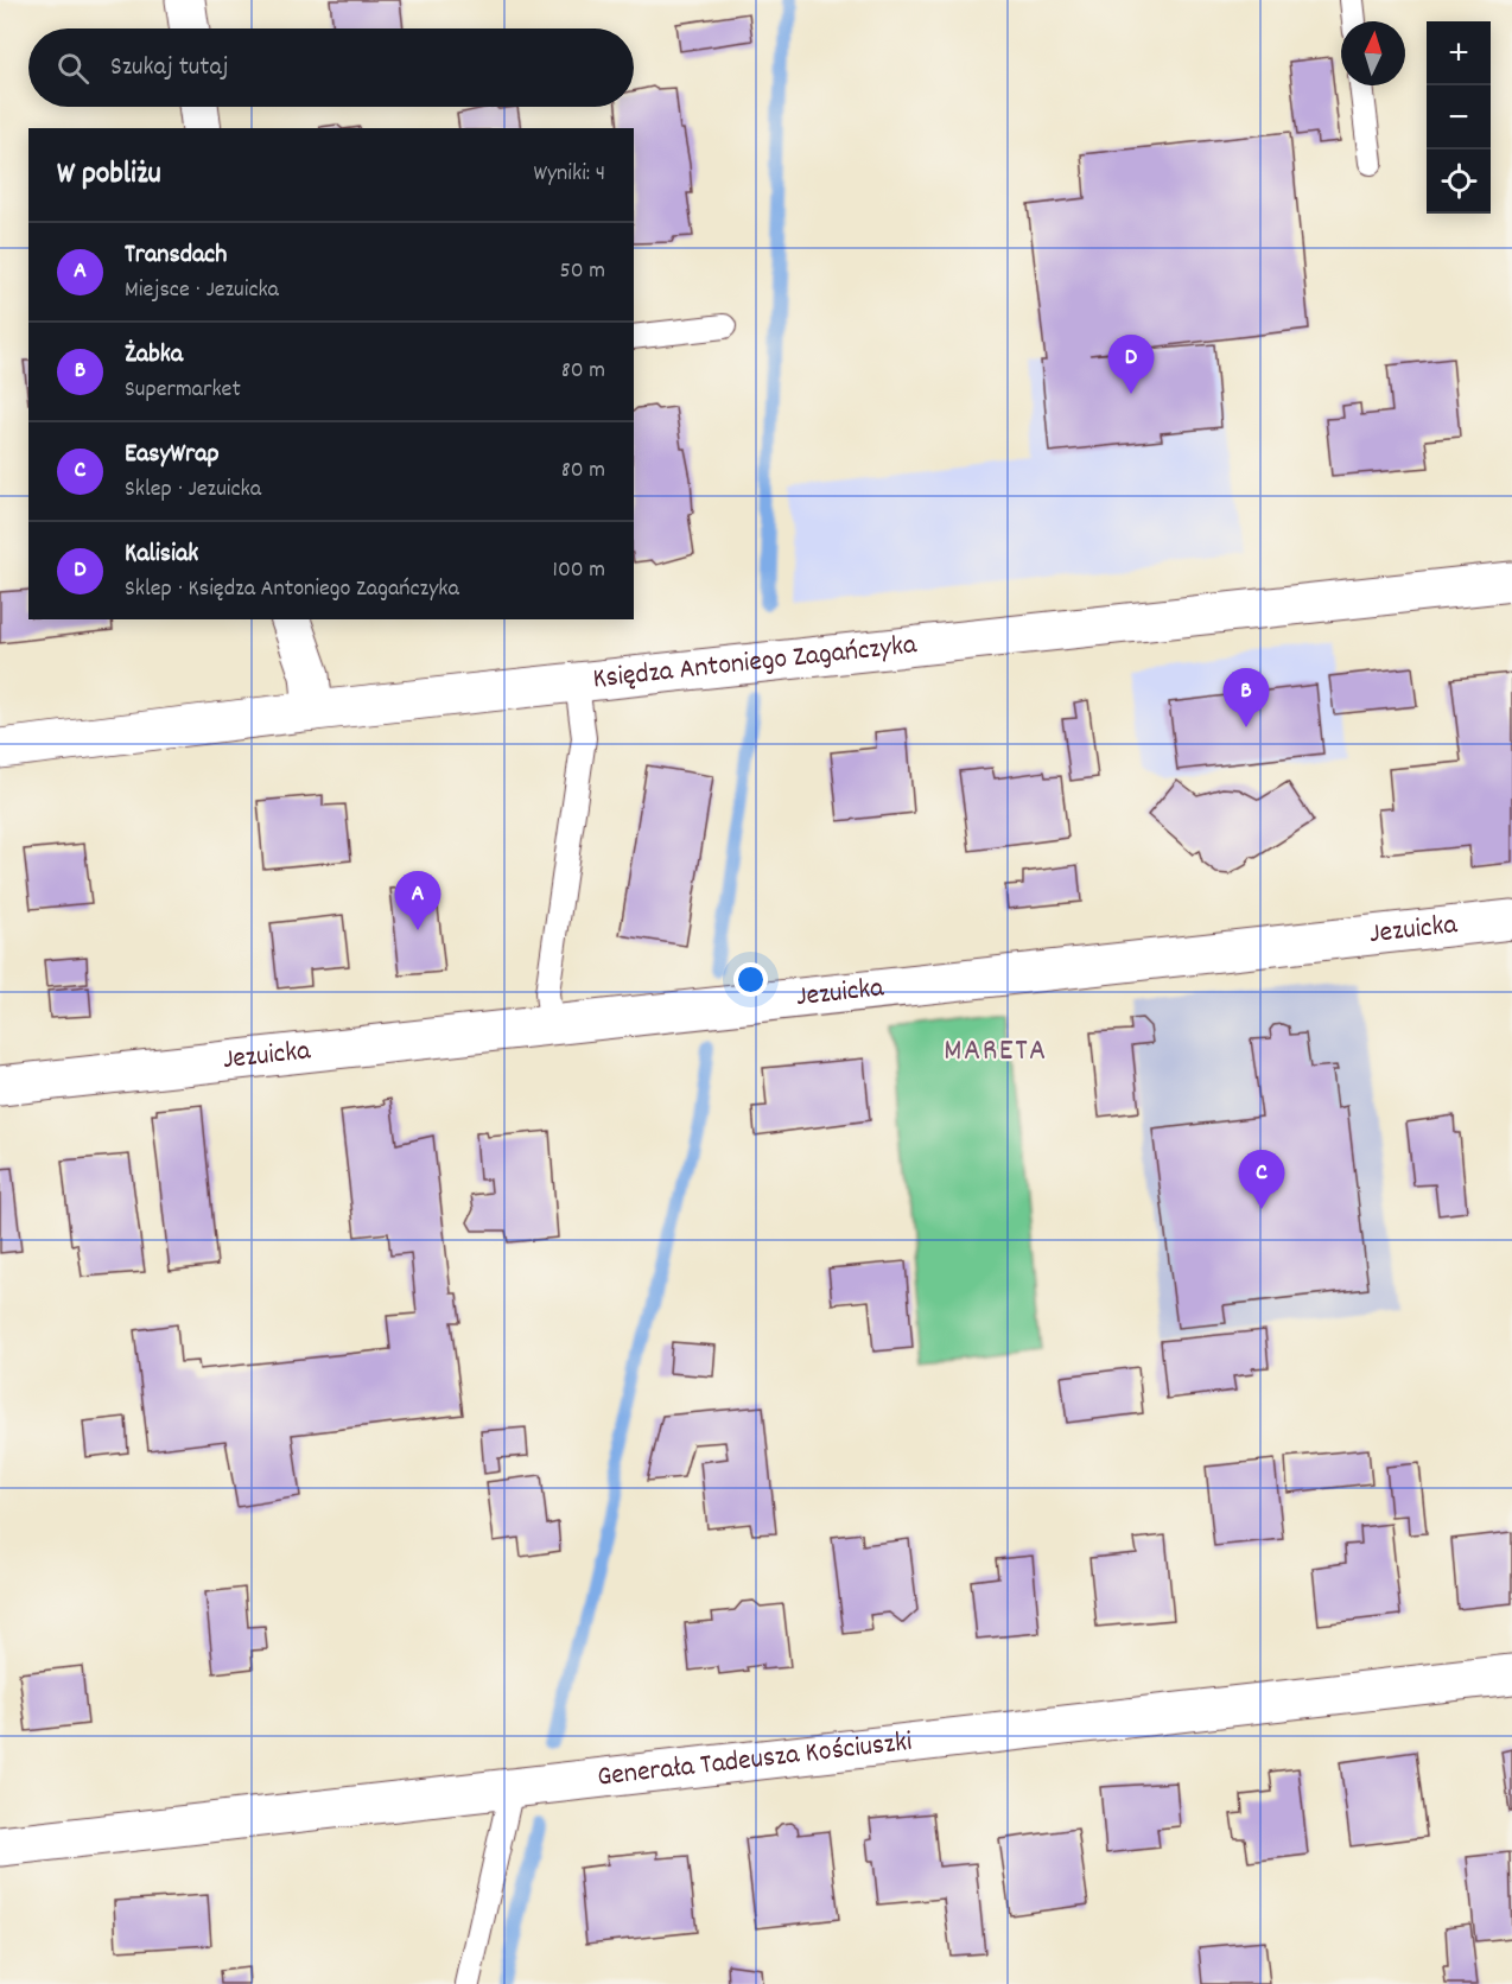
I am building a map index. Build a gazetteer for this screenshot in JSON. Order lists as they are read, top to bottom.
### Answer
{
  "streets": {
    "street": ["Księdza Antoniego Zagańczyka", "Jezuicka", "Generała Tadeusza Kościuszki"]
  },
  "districts": ["MARETA"],
  "north": "top",
  "page": {
    "map_buttons": ["+", "−"],
    "search": "Szukaj tutaj",
    "heading": ["W pobliżu", "Wyniki: 4"],
    "list": [
      {
        "mark": "A",
        "name": "Transdach",
        "note": "Miejsce · Jezuicka",
        "value": "50 m"
      },
      {
        "mark": "B",
        "name": "Żabka",
        "note": "Supermarket",
        "value": "80 m"
      },
      {
        "mark": "C",
        "name": "EasyWrap",
        "note": "Sklep · Jezuicka",
        "value": "80 m"
      },
      {
        "mark": "D",
        "name": "Kalisiak",
        "note": "Sklep · Księdza Antoniego Zagańczyka",
        "value": "100 m"
      }
    ],
    "pins": [
      "D",
      "B",
      "A",
      "C"
    ]
  }
}
